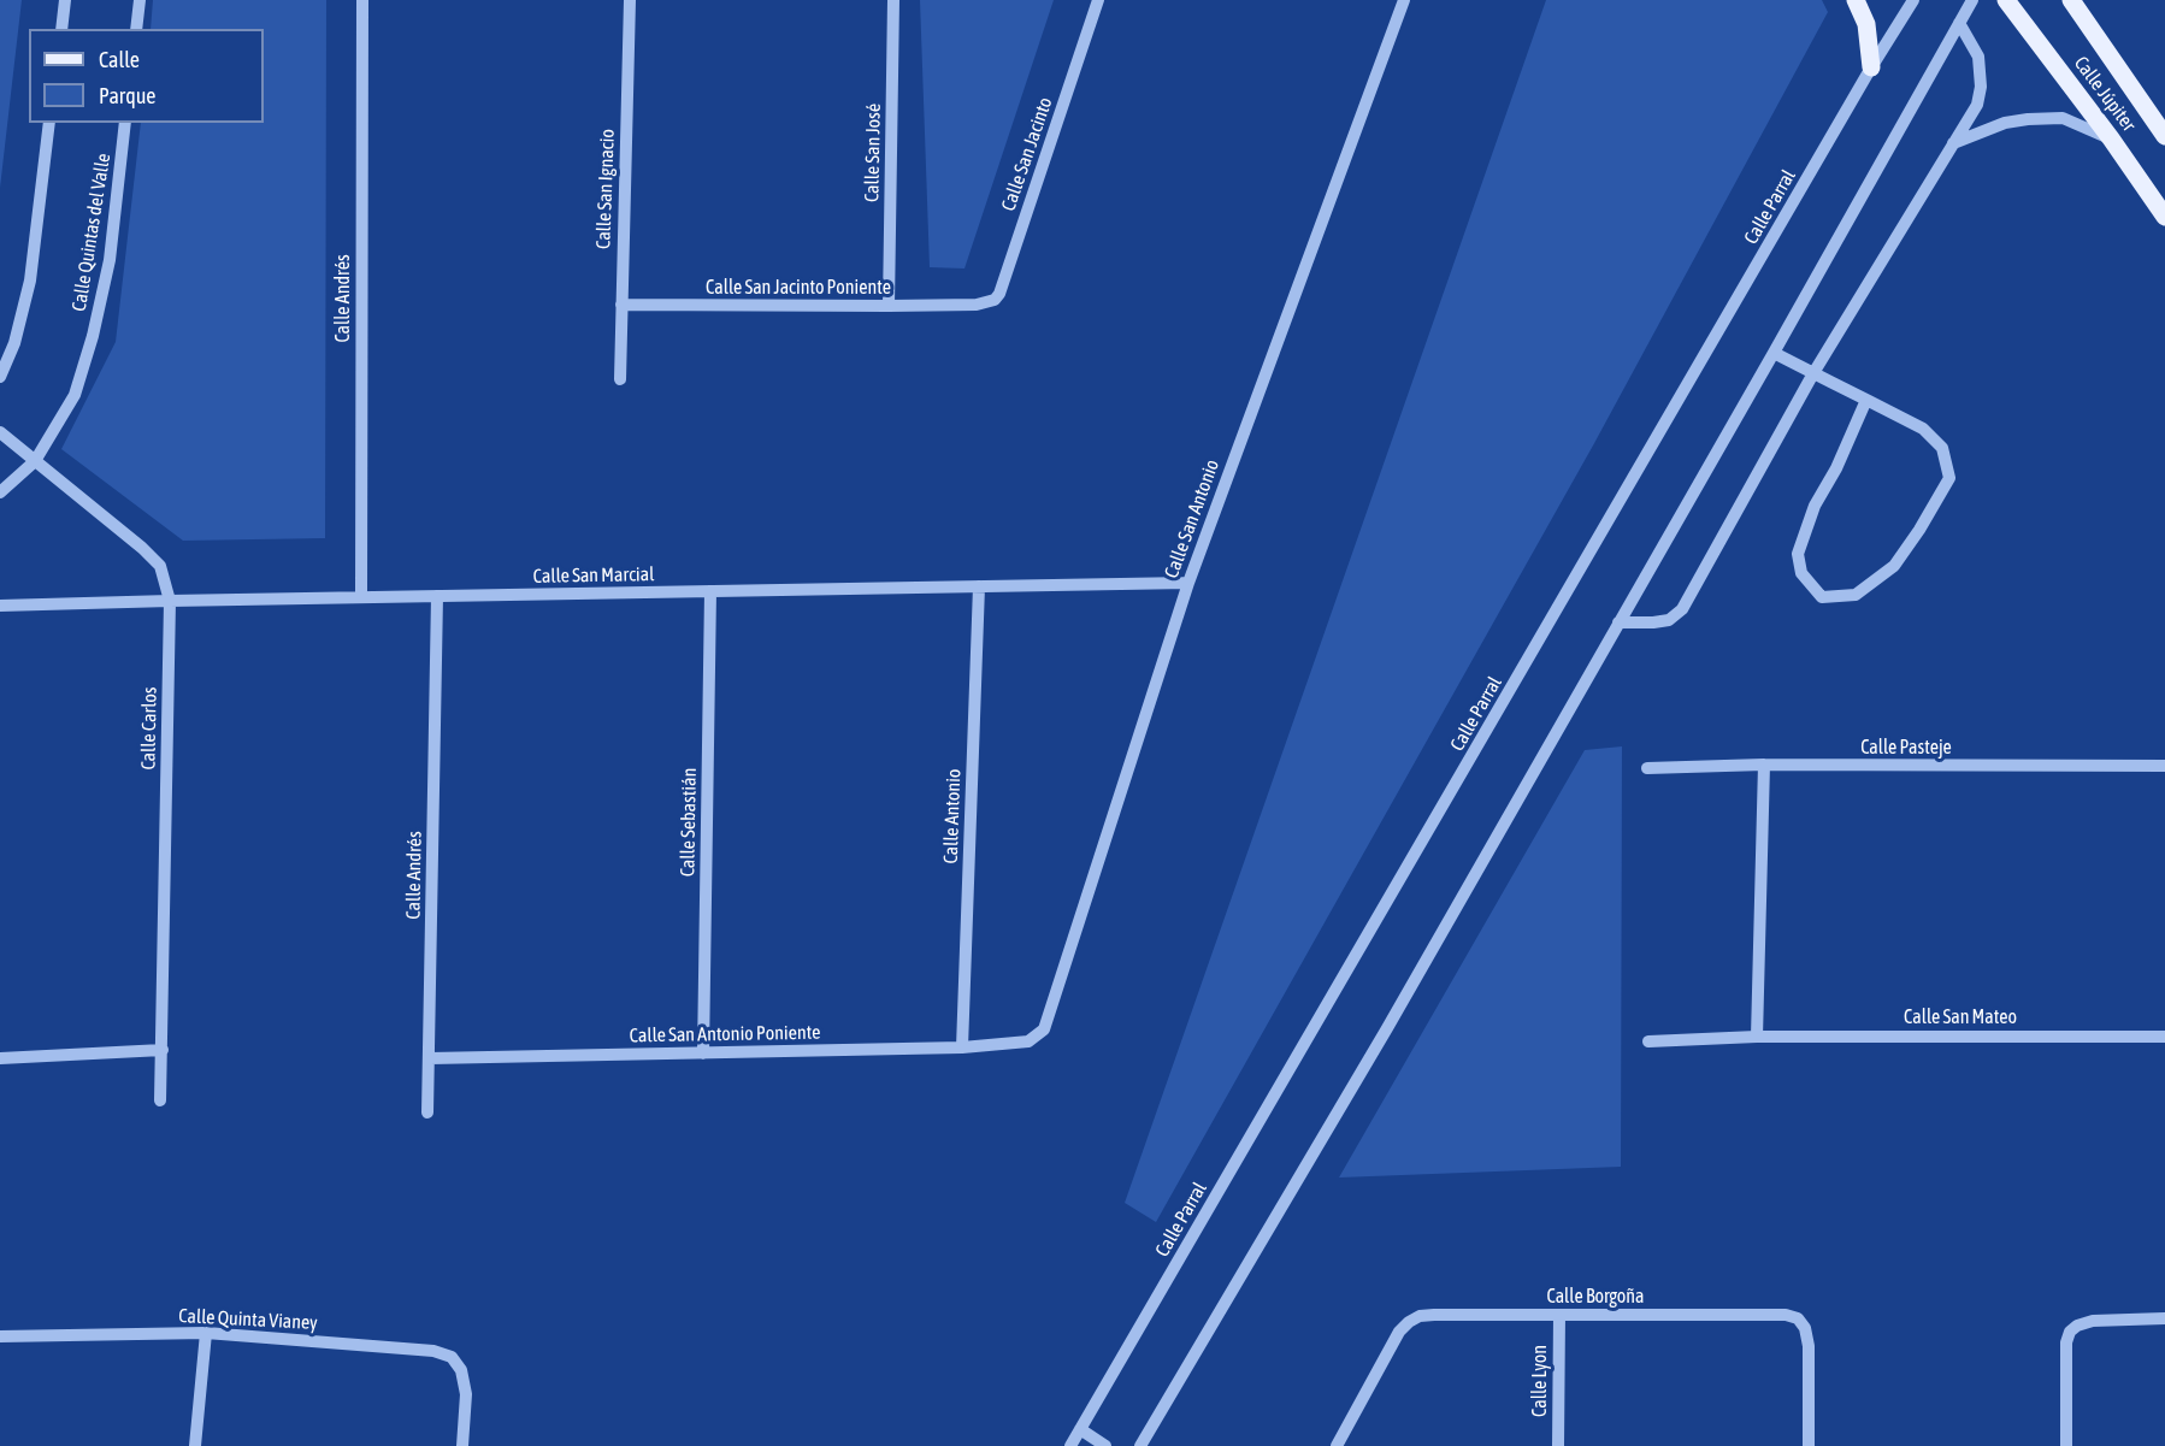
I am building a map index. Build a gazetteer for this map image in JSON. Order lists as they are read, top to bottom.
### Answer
{
  "streets": {
    "main road": ["Calle Júpiter"],
    "street": [
      "Calle San José",
      "Calle San Jacinto",
      "Calle San Ignacio",
      "Calle Parral",
      "Calle Quintas del Valle",
      "Calle San Jacinto Poniente",
      "Calle Andrés",
      "Calle San Antonio",
      "Calle San Marcial",
      "Calle Carlos",
      "Calle Pasteje",
      "Calle Antonio",
      "Calle Sebastián",
      "Calle San Mateo",
      "Calle San Antonio Poniente",
      "Calle Borgoña",
      "Calle Quinta Vianey",
      "Calle Lyon"
    ]
  },
  "crossings": [
    ["Calle San José", "Calle San Jacinto Poniente"],
    ["Calle San Jacinto", "Calle San Jacinto Poniente"],
    ["Calle San Ignacio", "Calle San Jacinto Poniente"],
    ["Calle Quintas del Valle", "Calle Carlos"],
    ["Calle Andrés", "Calle San Marcial"],
    ["Calle Andrés", "Calle San Antonio Poniente"],
    ["Calle San Antonio", "Calle San Marcial"],
    ["Calle San Antonio", "Calle San Antonio Poniente"],
    ["Calle San Marcial", "Calle Carlos"],
    ["Calle San Marcial", "Calle Antonio"],
    ["Calle San Marcial", "Calle Sebastián"],
    ["Calle Antonio", "Calle San Antonio Poniente"],
    ["Calle Sebastián", "Calle San Antonio Poniente"],
    ["Calle Borgoña", "Calle Lyon"]
  ],
  "legend": ["Calle", "Parque"]
}
